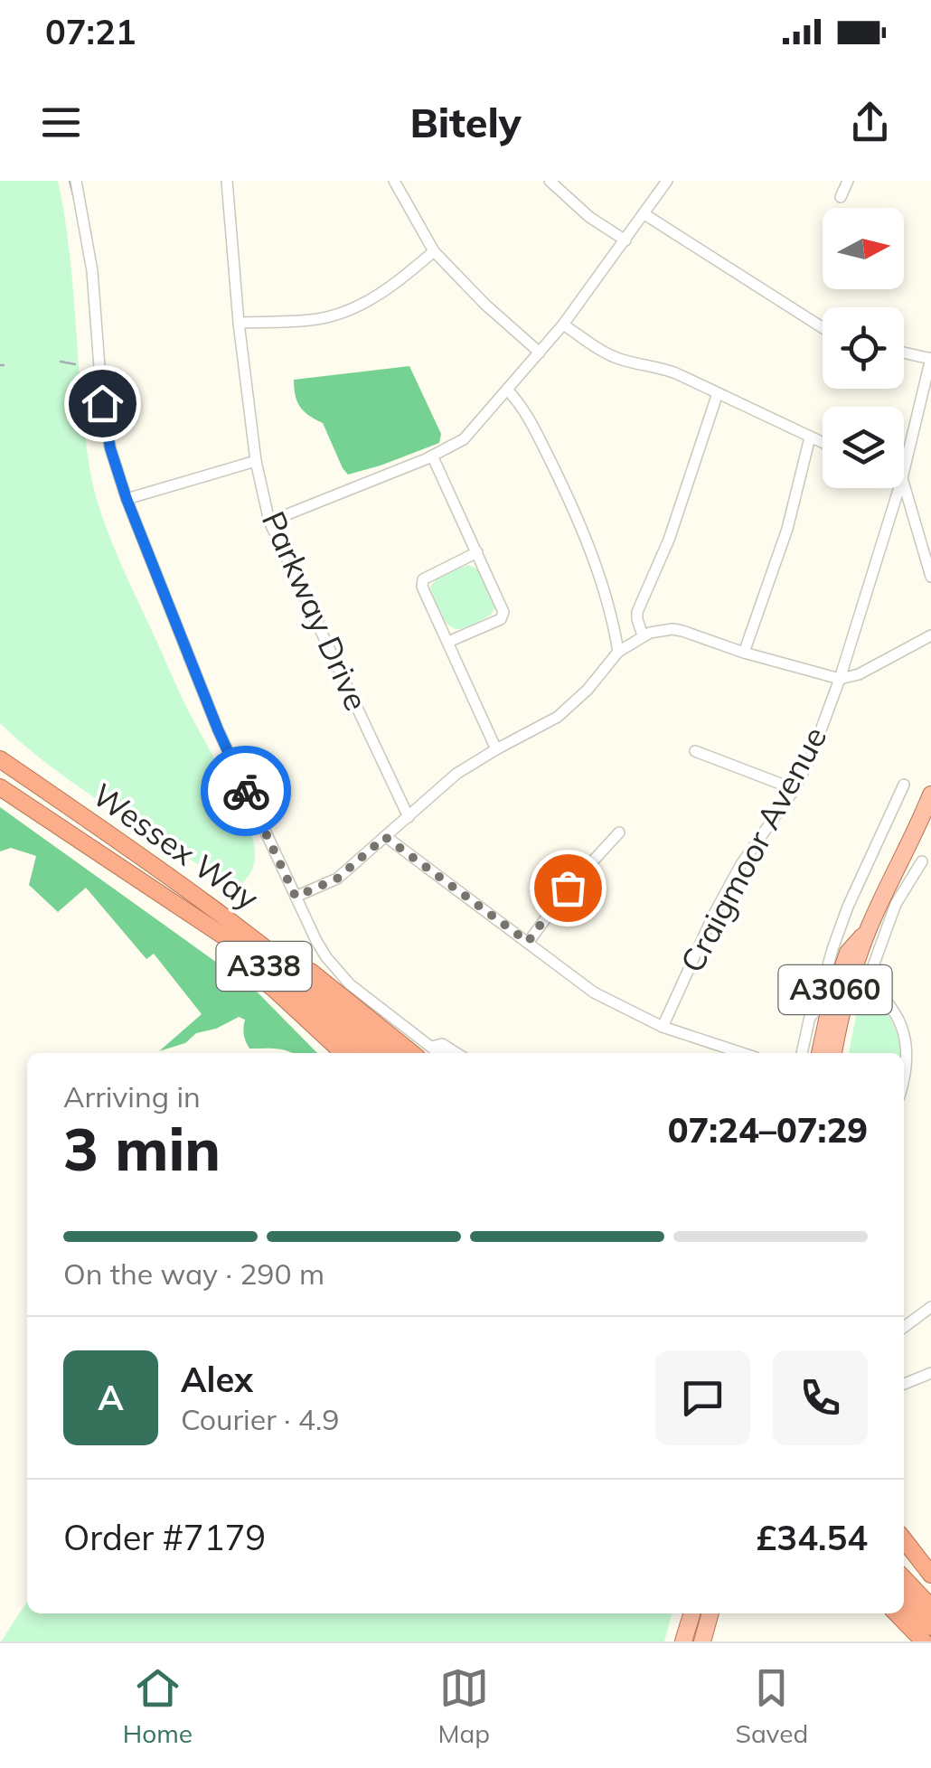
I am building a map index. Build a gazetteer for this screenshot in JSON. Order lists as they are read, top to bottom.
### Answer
{
  "streets": {
    "highway": ["Wessex Way", "A338"],
    "main road": ["A3060"],
    "street": ["Parkway Drive", "Craigmoor Avenue"]
  },
  "north": "right",
  "page": {
    "status": "07:21",
    "header": "Bitely",
    "heading": ["3 min", "Arriving in", "07:24–07:29"],
    "panel": [
      "Alex",
      "Courier · 4.9",
      "Order #7179",
      "£34.54"
    ],
    "bar": "On the way · 290 m",
    "round": "A",
    "tabs": ["Home", "Map", "Saved"]
  }
}
